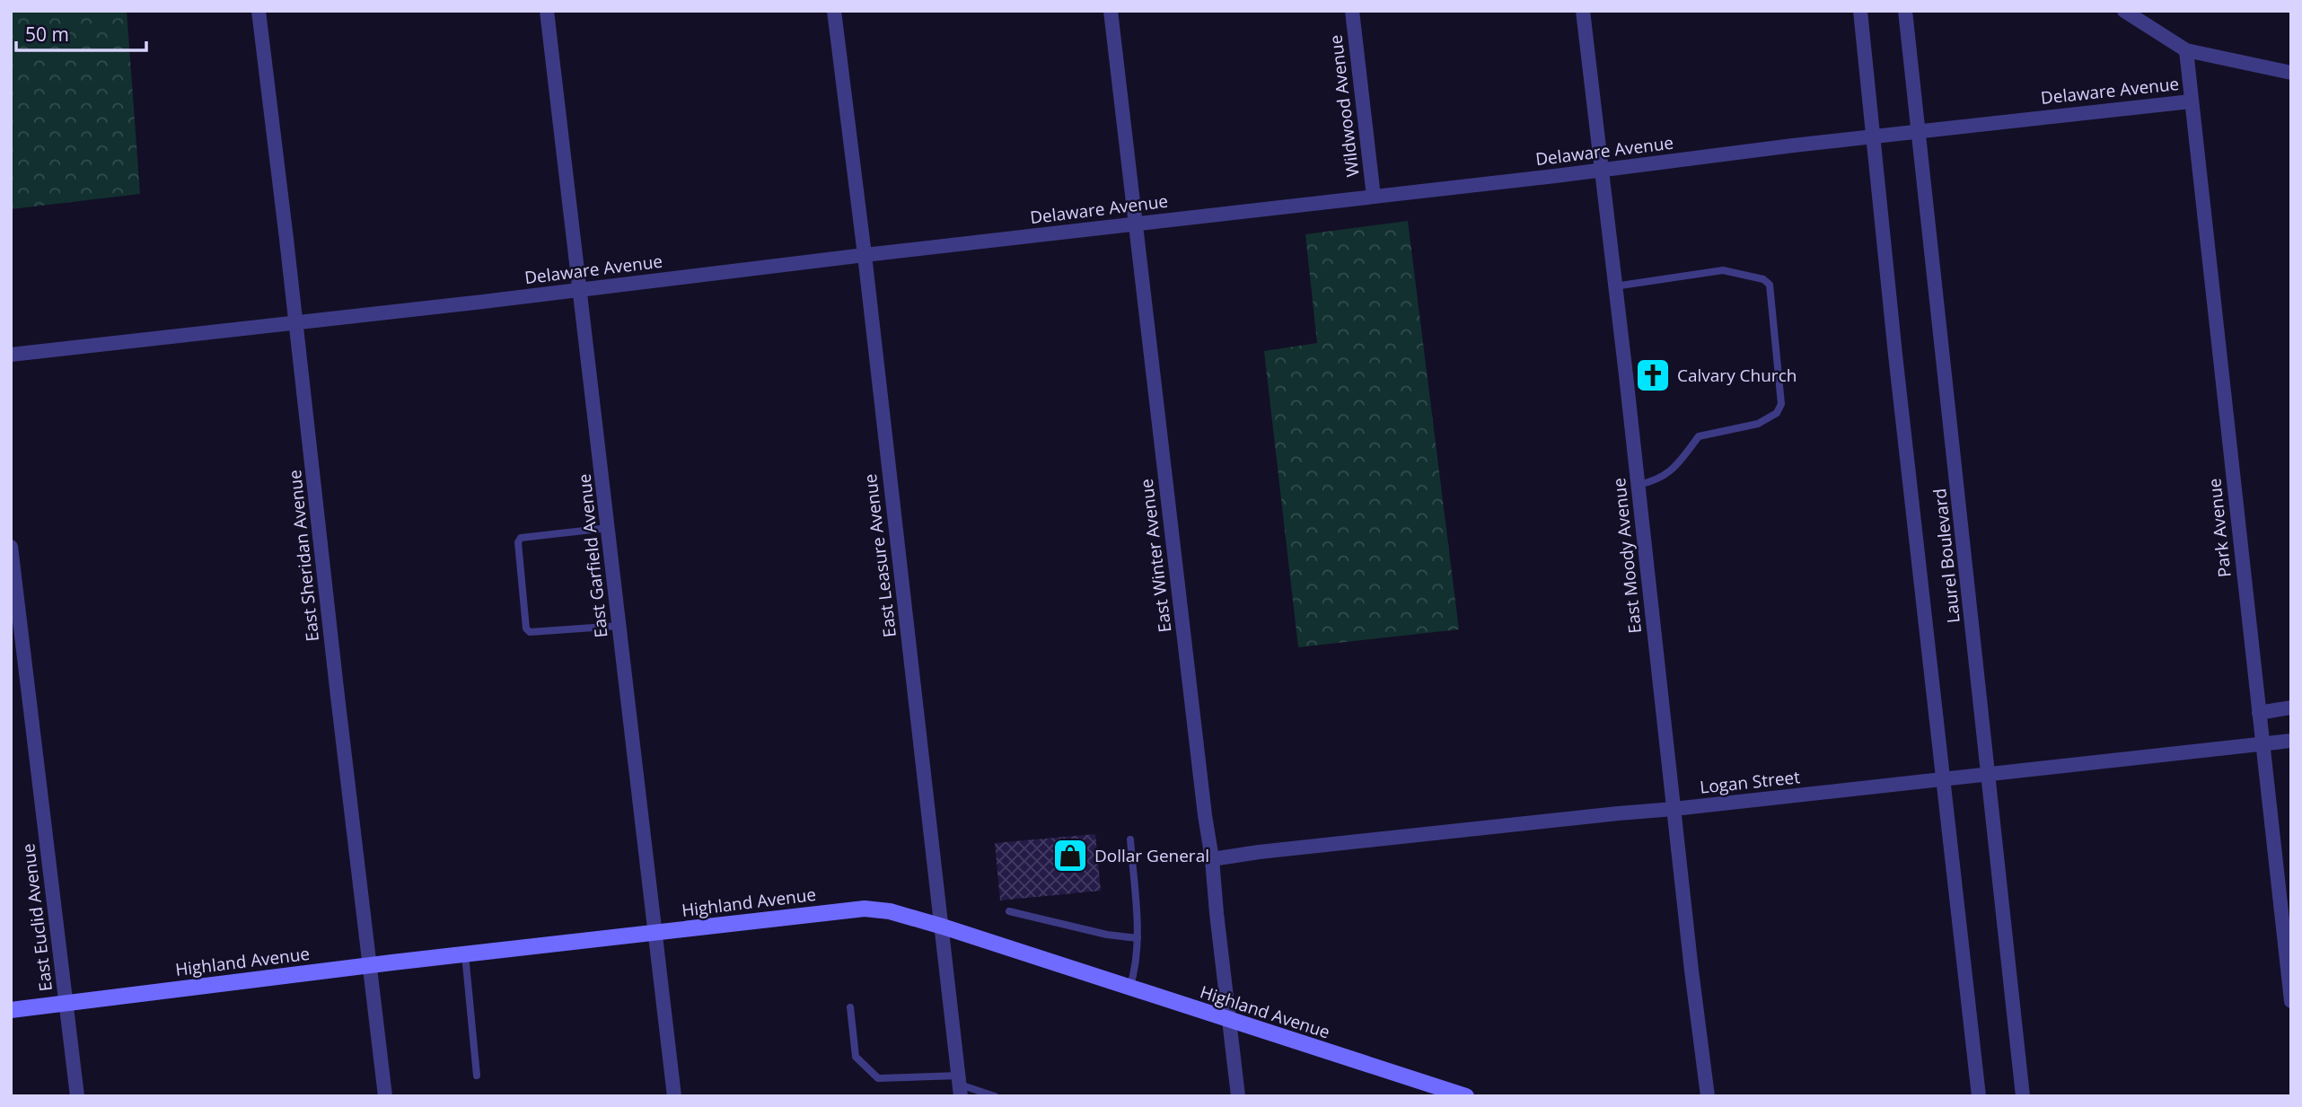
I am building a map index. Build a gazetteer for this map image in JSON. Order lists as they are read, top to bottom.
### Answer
{
  "streets": {
    "main road": ["Highland Avenue"],
    "street": [
      "Delaware Avenue",
      "Wildwood Avenue",
      "Park Avenue",
      "East Sheridan Avenue",
      "East Garfield Avenue",
      "East Leasure Avenue",
      "East Winter Avenue",
      "East Moody Avenue",
      "Laurel Boulevard",
      "Logan Street",
      "East Euclid Avenue"
    ]
  },
  "crossings": [
    ["Delaware Avenue", "Wildwood Avenue"],
    ["Delaware Avenue", "Park Avenue"],
    ["Delaware Avenue", "East Sheridan Avenue"],
    ["Delaware Avenue", "East Garfield Avenue"],
    ["Delaware Avenue", "East Leasure Avenue"],
    ["Delaware Avenue", "East Winter Avenue"],
    ["Delaware Avenue", "East Moody Avenue"],
    ["Delaware Avenue", "Laurel Boulevard"],
    ["Park Avenue", "Logan Street"],
    ["East Sheridan Avenue", "Highland Avenue"],
    ["East Garfield Avenue", "Highland Avenue"],
    ["East Leasure Avenue", "Highland Avenue"],
    ["East Winter Avenue", "Logan Street"],
    ["East Winter Avenue", "Highland Avenue"],
    ["East Moody Avenue", "Logan Street"],
    ["Laurel Boulevard", "Logan Street"],
    ["Highland Avenue", "East Euclid Avenue"]
  ],
  "places": {
    "church": ["Calvary Church"],
    "shop": ["Dollar General"]
  },
  "scale_bar": "50 m"
}
